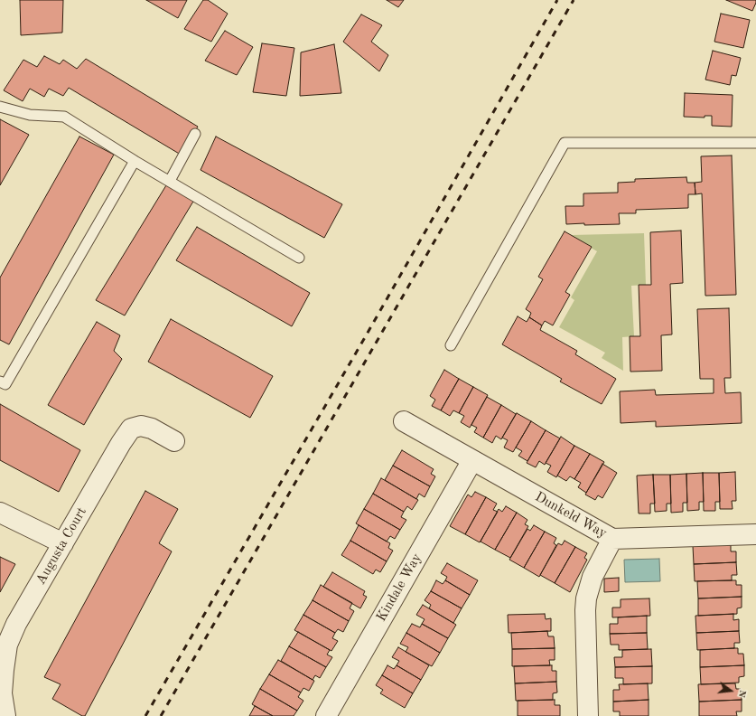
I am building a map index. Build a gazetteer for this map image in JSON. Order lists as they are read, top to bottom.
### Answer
{
  "streets": {
    "street": ["Dunkeld Way", "Augusta Court", "Kindale Way"]
  },
  "crossings": [
    ["Dunkeld Way", "Kindale Way"]
  ],
  "north": "right"
}
